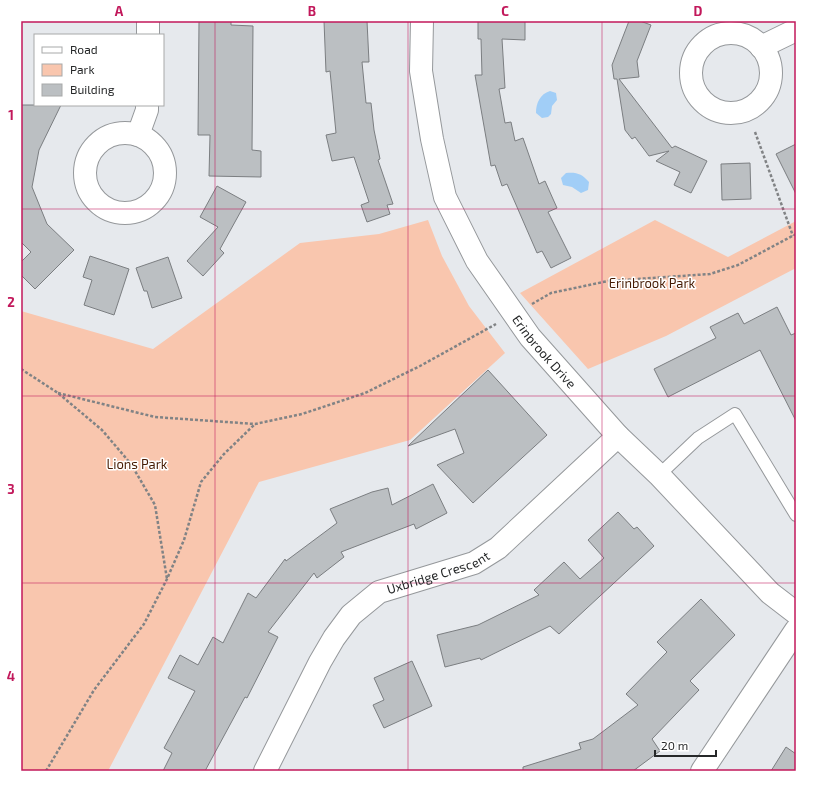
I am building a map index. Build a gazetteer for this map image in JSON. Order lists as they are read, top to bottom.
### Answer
{
  "streets": {
    "street": ["Erinbrook Drive", "Uxbridge Crescent"]
  },
  "crossings": [
    ["Erinbrook Drive", "Uxbridge Crescent"]
  ],
  "parks": ["Erinbrook Park", "Lions Park"],
  "legend": ["Road", "Park", "Building"],
  "scale_bar": "20 m",
  "grid": {
    "columns": [
      "A",
      "B",
      "C",
      "D"
    ],
    "rows": [
      "1",
      "2",
      "3",
      "4"
    ]
  }
}
